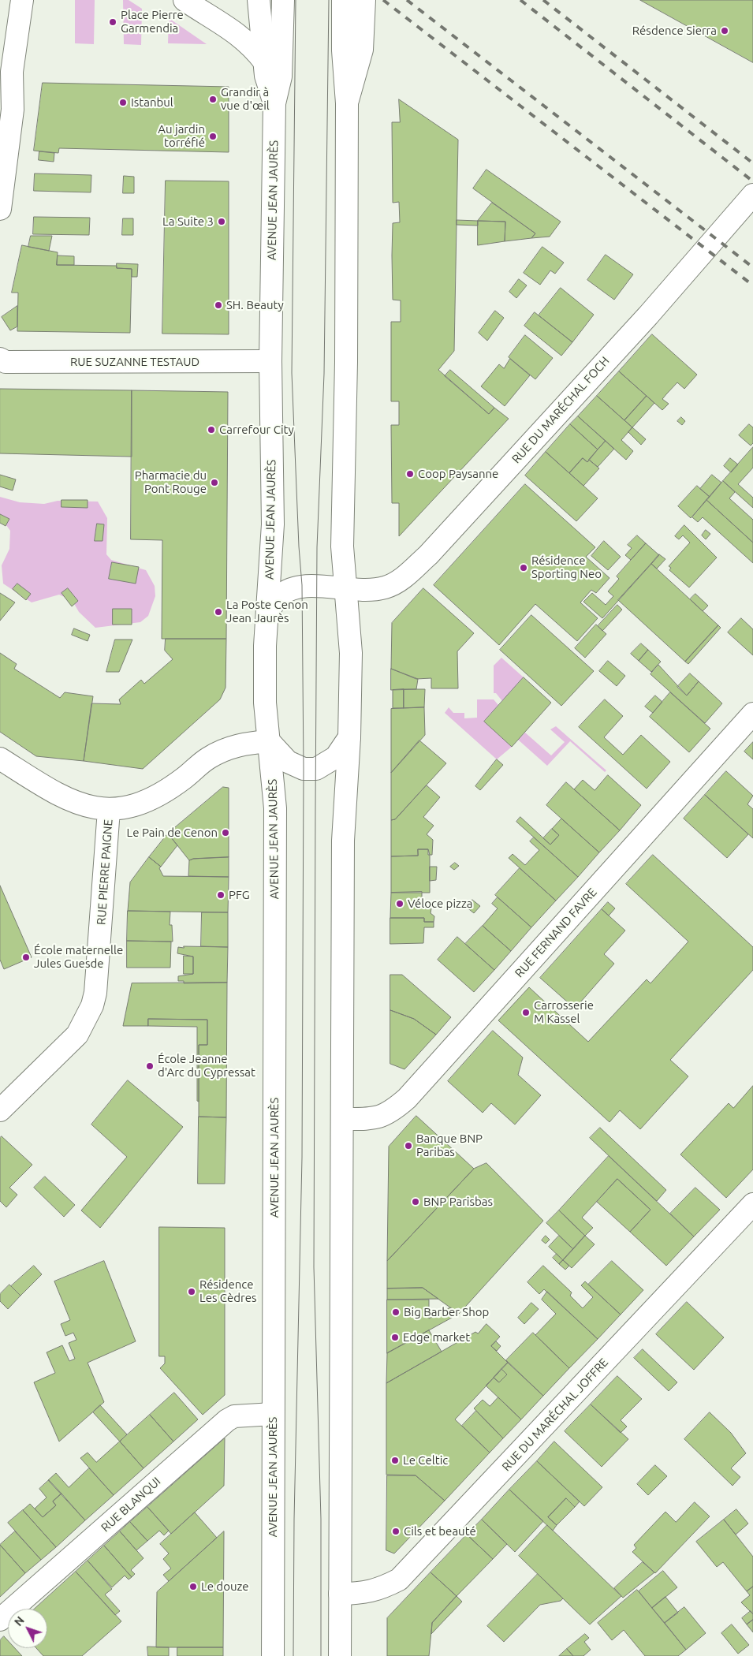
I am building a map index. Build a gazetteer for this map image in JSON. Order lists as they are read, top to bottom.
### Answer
{
  "streets": {
    "street": [
      "AVENUE JEAN JAURÈS",
      "RUE SUZANNE TESTAUD",
      "RUE DU MARÉCHAL FOCH",
      "RUE PIERRE PAIGNE",
      "RUE FERNAND FAVRE",
      "RUE DU MARÉCHAL JOFFRE",
      "RUE BLANQUI"
    ]
  },
  "crossings": [
    ["AVENUE JEAN JAURÈS", "RUE SUZANNE TESTAUD"],
    ["AVENUE JEAN JAURÈS", "RUE DU MARÉCHAL FOCH"],
    ["AVENUE JEAN JAURÈS", "RUE BLANQUI"]
  ],
  "places": [
    "Place Pierre Garmendia",
    "Résdence Sierra",
    "Grandir à vue d'œil",
    "Istanbul",
    "Au jardin torréfié",
    "La Suite 3",
    "SH. Beauty",
    "Carrefour City",
    "Coop Paysanne",
    "Pharmacie du Pont Rouge",
    "Résidence Sporting Neo",
    "La Poste Cenon Jean Jaurès",
    "Le Pain de Cenon",
    "PFG",
    "Véloce pizza",
    "École maternelle Jules Guesde",
    "Carrosserie M Kassel",
    "École Jeanne d'Arc du Cypressat",
    "Banque BNP Paribas",
    "BNP Parisbas",
    "Résidence Les Cèdres",
    "Big Barber Shop",
    "Edge market",
    "Le Celtic",
    "Cils et beauté",
    "Le douze"
  ],
  "north": "top left"
}
